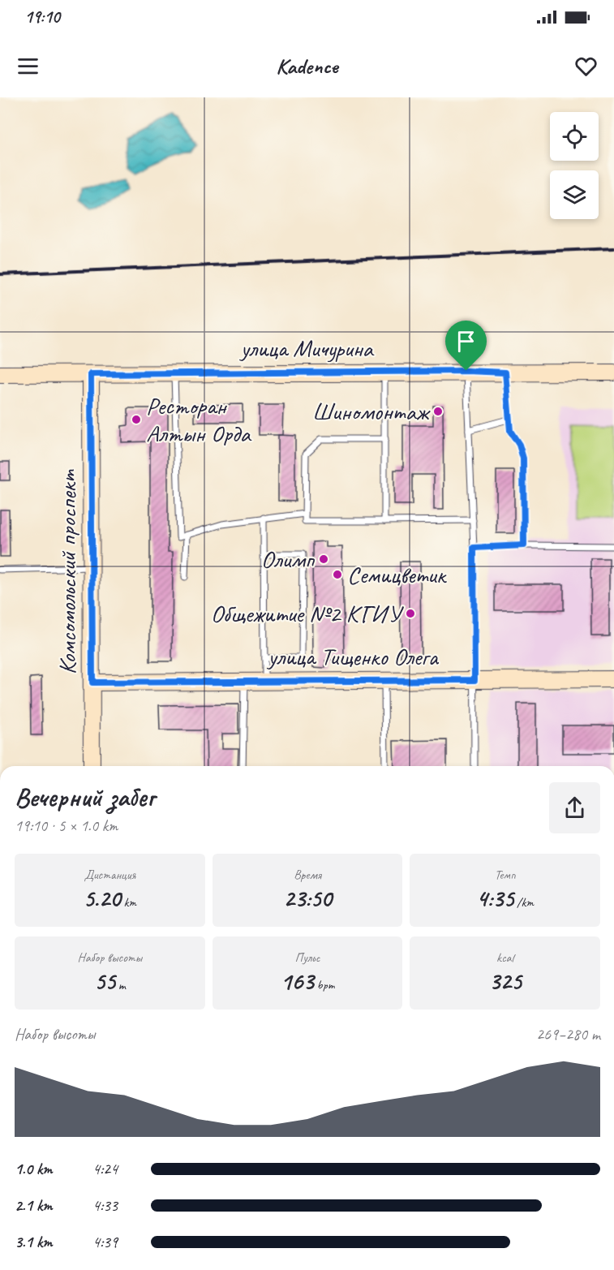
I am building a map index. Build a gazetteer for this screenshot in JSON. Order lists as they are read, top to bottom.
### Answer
{
  "streets": {
    "street": ["улица Мичурина", "Комсомольский проспект", "улица Тищенко Олега"]
  },
  "crossings": [
    ["улица Мичурина", "Комсомольский проспект"],
    ["Комсомольский проспект", "улица Тищенко Олега"]
  ],
  "places": [
    "Шиномонтаж",
    "Ресторан Алтын Орда",
    "Олимп",
    "Семицветик",
    "Общежитие №2 КГИУ"
  ],
  "page": {
    "status": "19:10",
    "header": "Kadence",
    "heading": ["Вечерний забег", "19:10 · 5 × 1.0 km"],
    "stats": [
      ["Дистанция", "5.20 km"],
      ["Время", "23:50"],
      ["Темп", "4:35 /km"],
      ["Набор высоты", "55 m"],
      ["Пульс", "163 bpm"],
      ["kcal", "325"]
    ],
    "chart": ["Набор высоты", "269–280 m"],
    "list": [
      {
        "name": "1.0 km",
        "note": "4:24"
      },
      {
        "name": "2.1 km",
        "note": "4:33"
      },
      {
        "name": "3.1 km",
        "note": "4:39"
      }
    ]
  }
}
